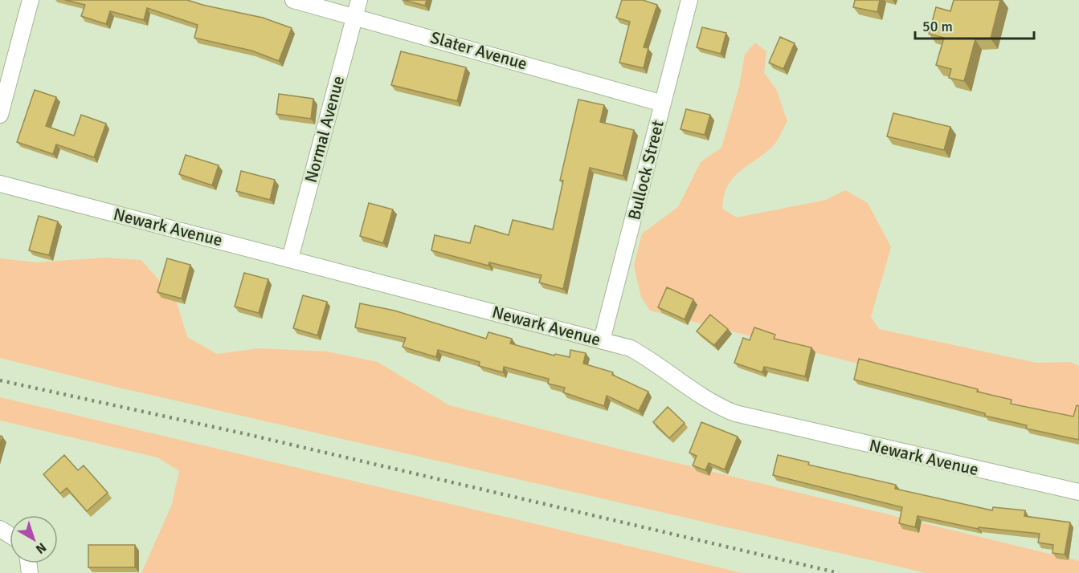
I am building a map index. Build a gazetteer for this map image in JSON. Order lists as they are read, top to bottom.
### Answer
{
  "streets": {
    "street": [
      "Slater Avenue",
      "Normal Avenue",
      "Bullock Street",
      "Newark Avenue"
    ]
  },
  "crossings": [
    ["Slater Avenue", "Normal Avenue"],
    ["Slater Avenue", "Bullock Street"],
    ["Normal Avenue", "Newark Avenue"],
    ["Bullock Street", "Newark Avenue"]
  ],
  "scale_bar": "50 m",
  "north": "bottom right"
}
